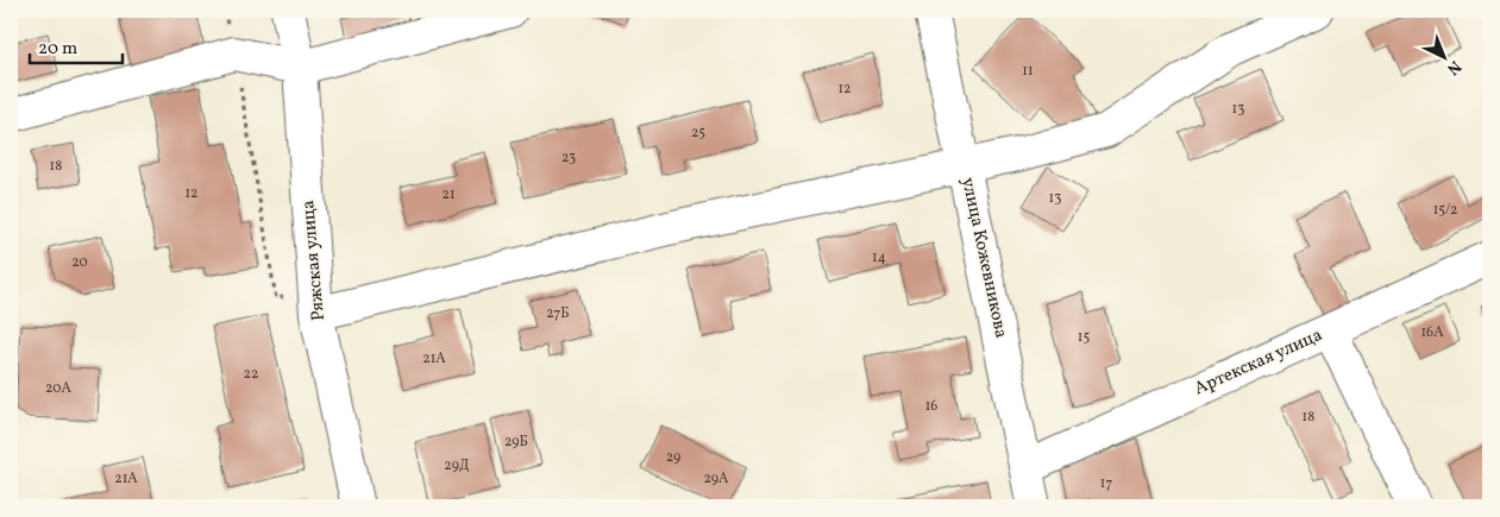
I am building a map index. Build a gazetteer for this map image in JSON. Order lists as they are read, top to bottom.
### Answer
{
  "streets": {
    "street": ["улица Кожевникова", "Ряжская улица", "Артекская улица"]
  },
  "crossings": [
    ["улица Кожевникова", "Артекская улица"]
  ],
  "house_numbers": [
    "11",
    "12",
    "13",
    "25",
    "23",
    "18",
    "12",
    "21",
    "13",
    "15/2",
    "14",
    "20",
    "27Б",
    "16А",
    "15",
    "21А",
    "22",
    "20А",
    "16",
    "18",
    "29Б",
    "29",
    "29Д",
    "21А",
    "29А",
    "17"
  ],
  "scale_bar": "20 m",
  "north": "bottom right"
}
